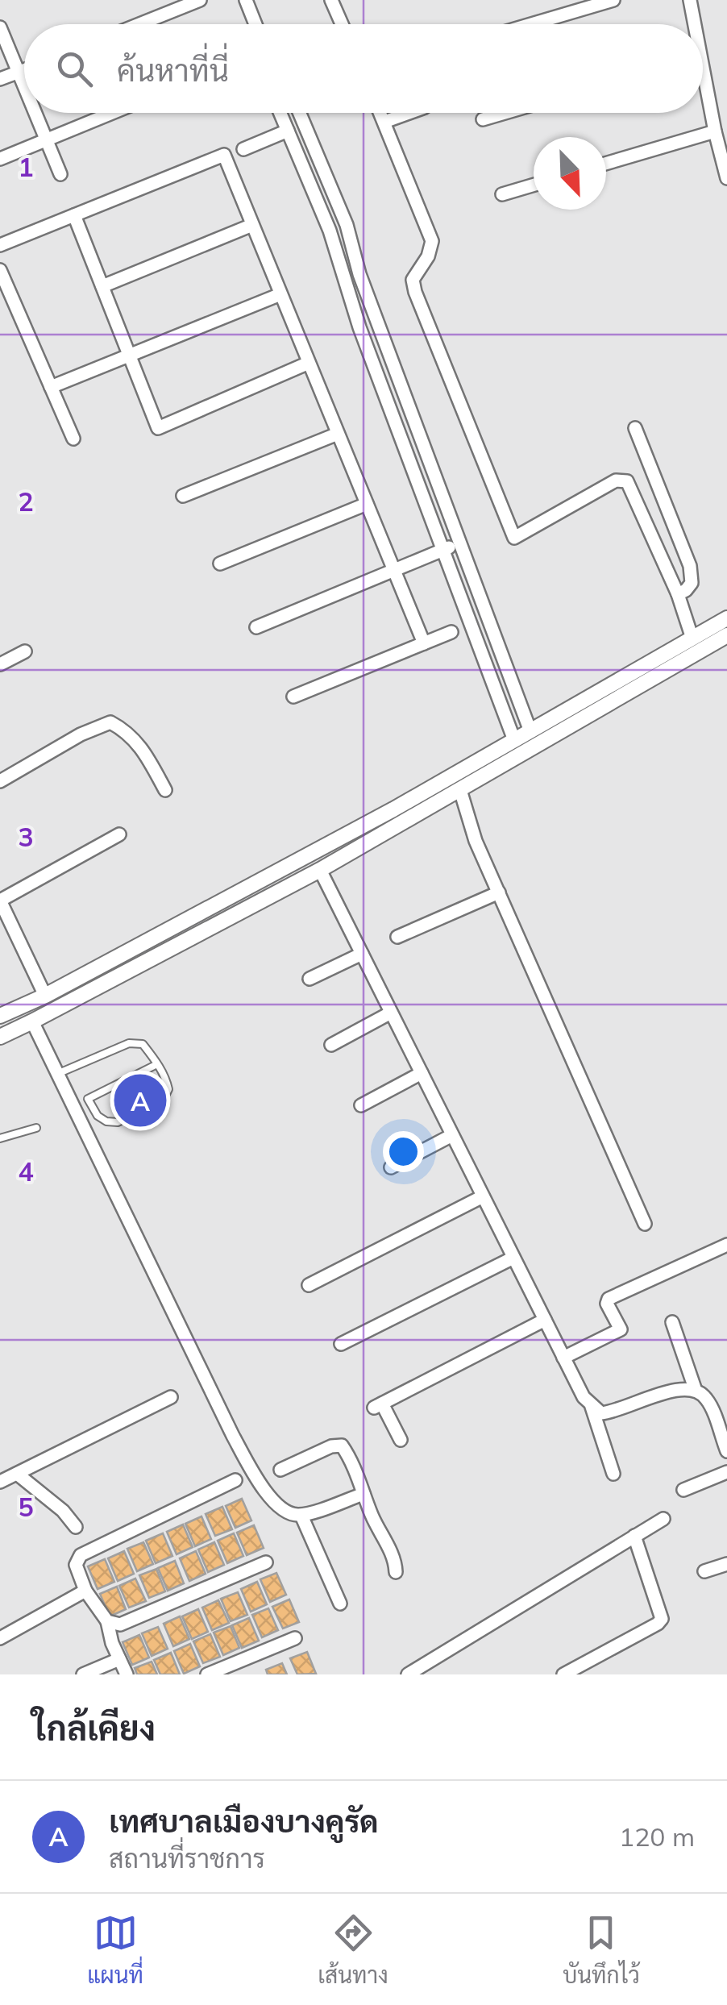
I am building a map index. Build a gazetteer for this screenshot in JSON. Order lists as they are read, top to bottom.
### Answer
{
  "north": "bottom right",
  "page": {
    "search": "ค้นหาที่นี่",
    "pins": "A",
    "heading": "ใกล้เคียง",
    "list": [
      {
        "mark": "A",
        "name": "เทศบาลเมืองบางคูรัด",
        "note": "สถานที่ราชการ",
        "value": "120 m"
      }
    ],
    "nav": ["แผนที่", "เส้นทาง", "บันทึกไว้"]
  },
  "grid": {
    "rows": [
      "1",
      "2",
      "3",
      "4",
      "5"
    ]
  }
}
